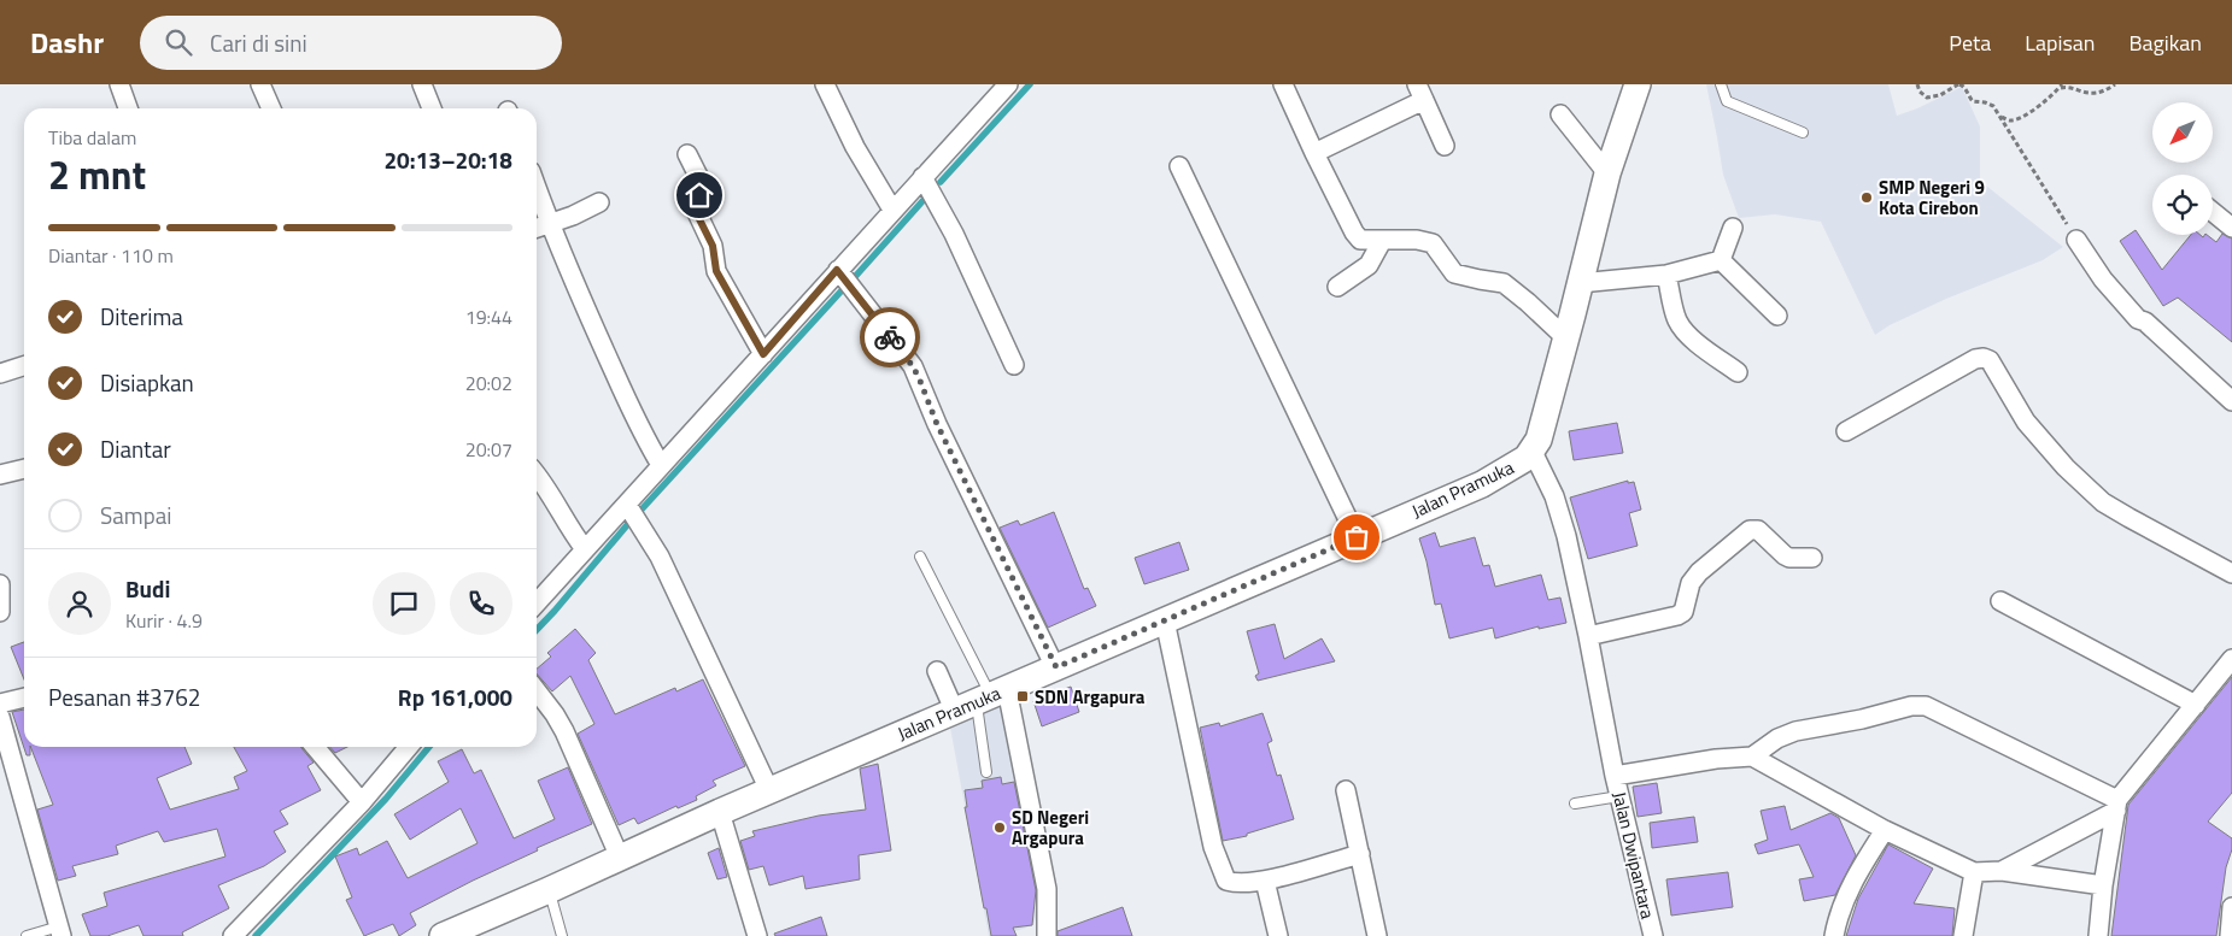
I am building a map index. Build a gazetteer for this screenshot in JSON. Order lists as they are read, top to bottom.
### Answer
{
  "streets": {
    "street": ["Jalan Pramuka", "Jalan Dwipantara"]
  },
  "crossings": [
    ["Jalan Pramuka", "Jalan Dwipantara"]
  ],
  "places": {
    "other": ["SMP Negeri 9 Kota Cirebon", "SD Negeri Argapura"],
    "transit": ["SDN Argapura"]
  },
  "north": "bottom left",
  "page": {
    "header": "Dashr",
    "search": "Cari di sini",
    "nav": ["Peta", "Lapisan", "Bagikan"],
    "heading": ["2 mnt", "Tiba dalam", "20:13–20:18"],
    "panel": [
      "Budi",
      "Kurir · 4.9",
      "Pesanan #3762",
      "Rp 161,000"
    ],
    "bar": "Diantar · 110 m",
    "list": [
      ["Diterima", "19:44"],
      ["Disiapkan", "20:02"],
      ["Diantar", "20:07"],
      "Sampai"
    ]
  }
}
